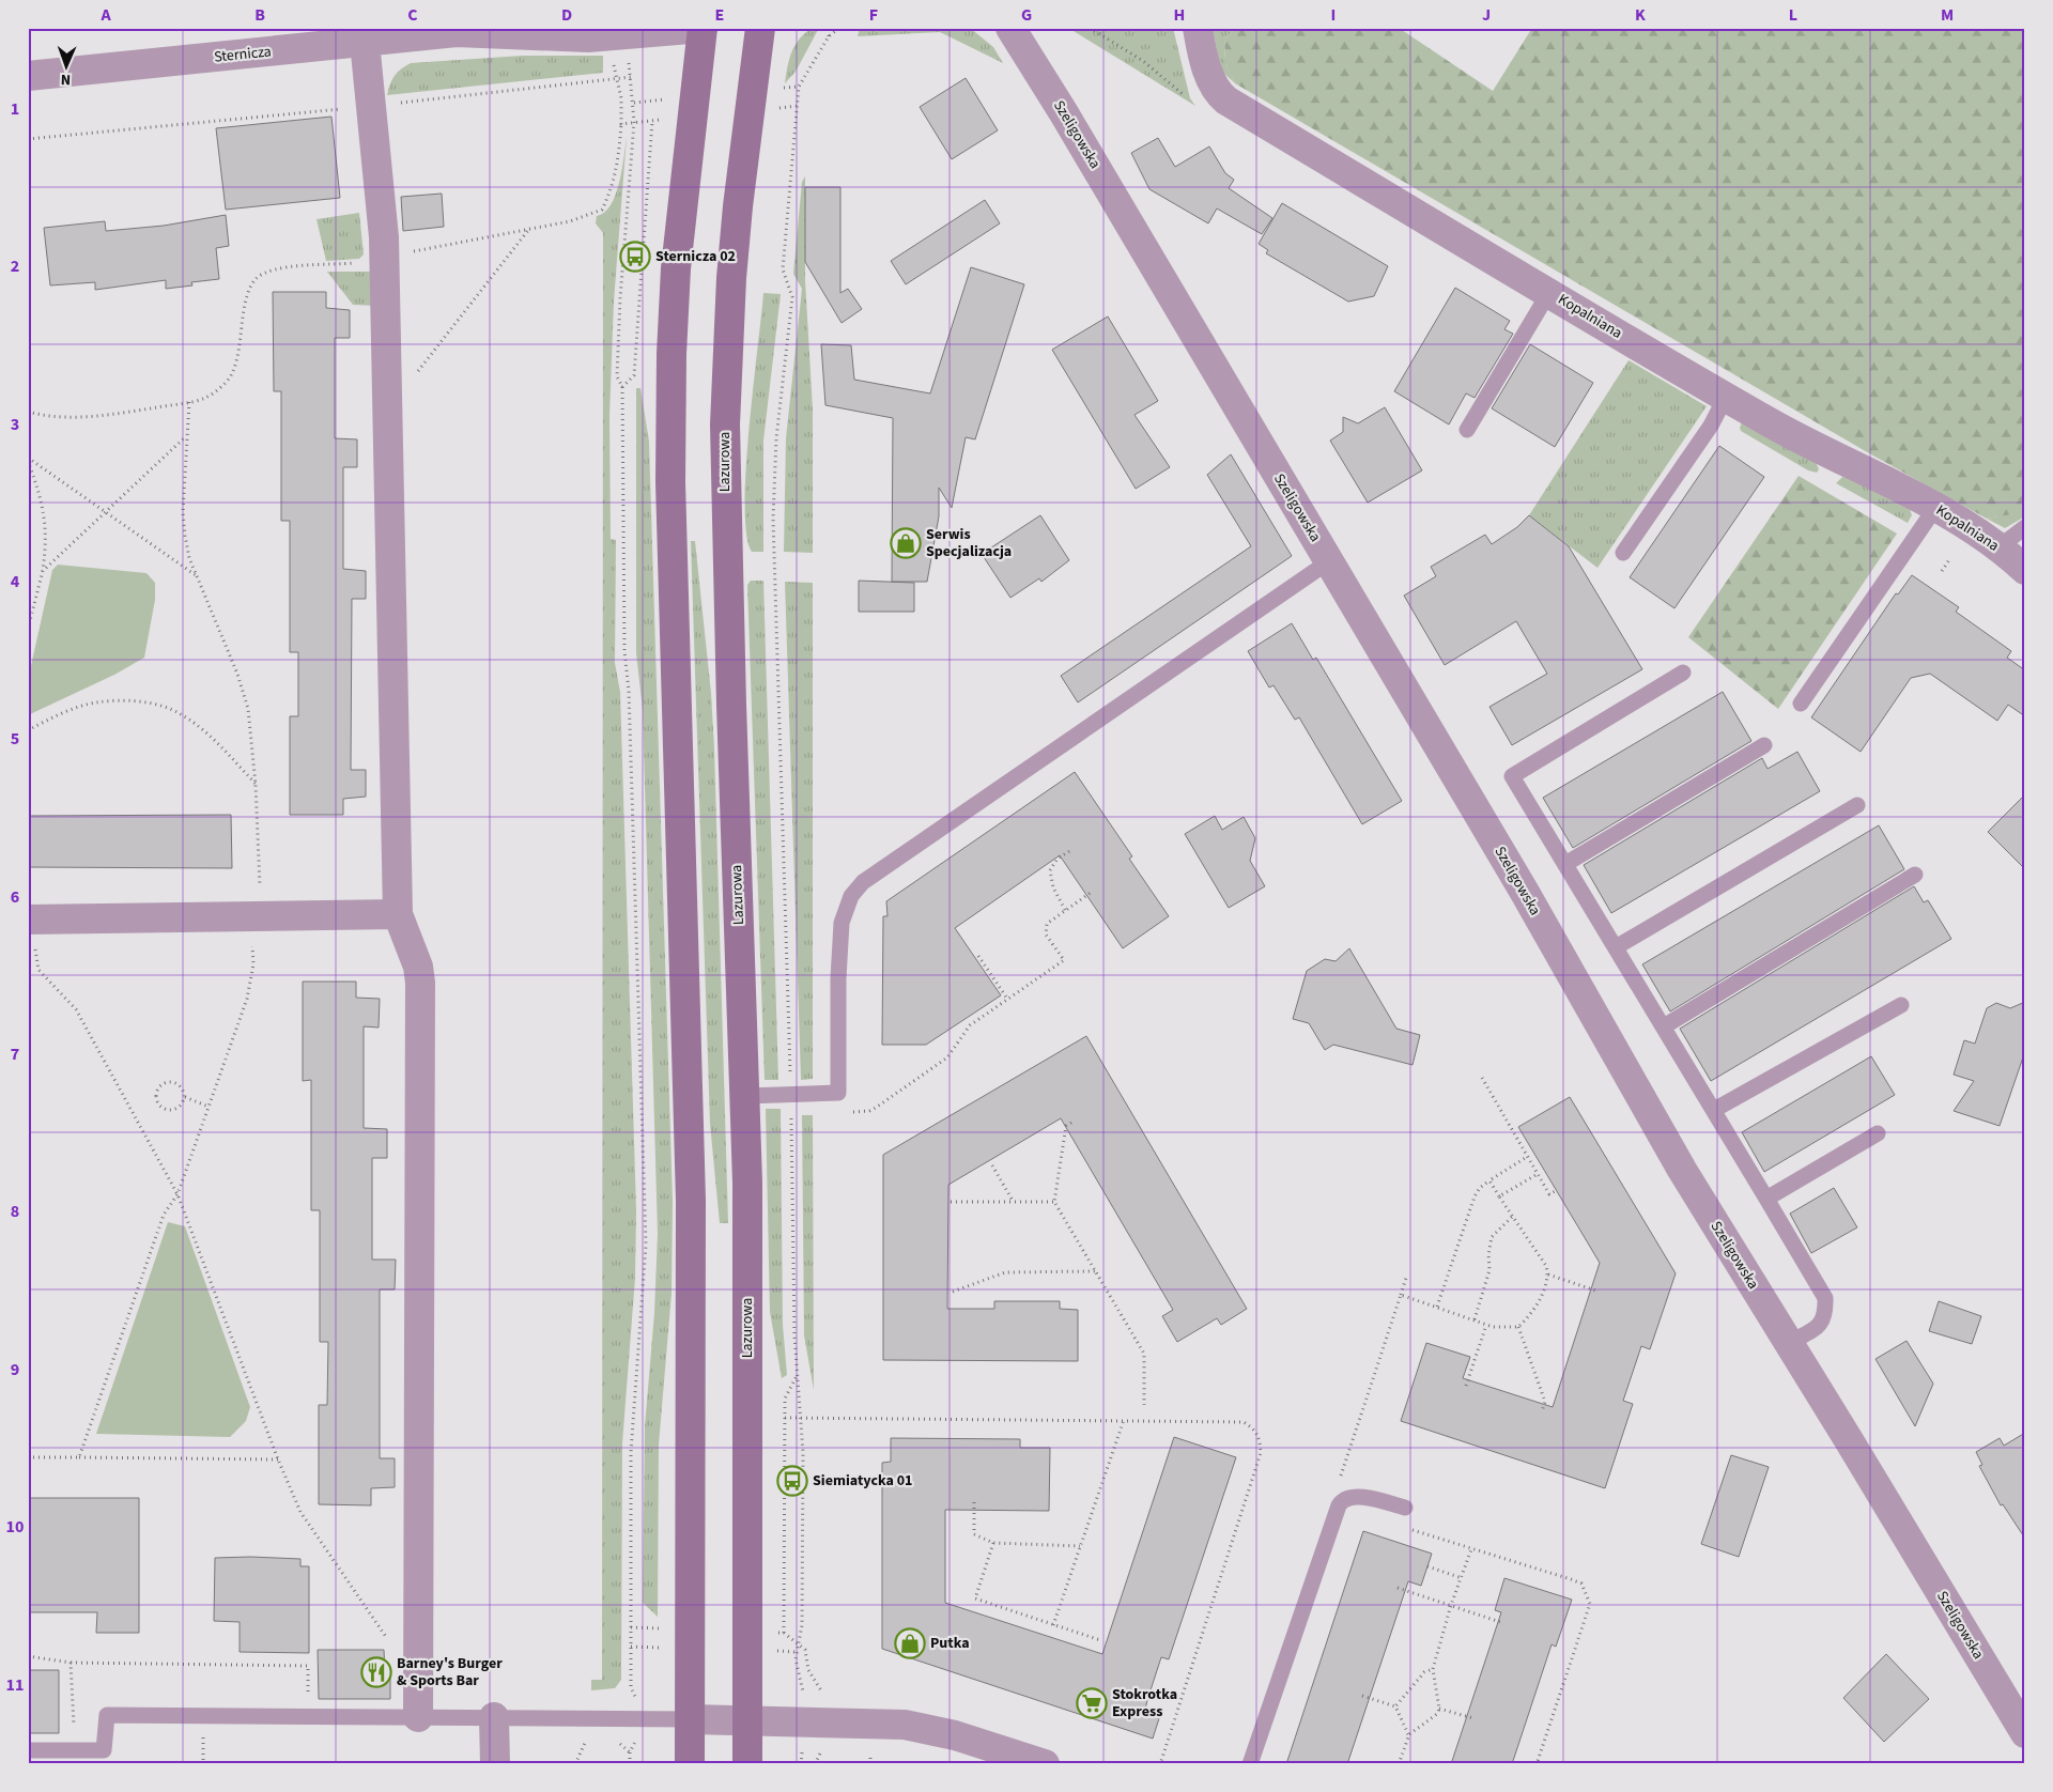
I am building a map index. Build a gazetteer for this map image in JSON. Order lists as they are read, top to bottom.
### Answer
{
  "streets": {
    "main road": ["Lazurowa"],
    "street": ["Sternicza", "Szeligowska", "Kopalniana"]
  },
  "places": {
    "bus stop": ["Sternicza 02", "Siemiatycka 01"],
    "shop": ["Serwis Specjalizacja", "Putka"],
    "restaurant": ["Barney's Burger & Sports Bar"],
    "supermarket": ["Stokrotka Express"]
  },
  "north": "bottom",
  "grid": {
    "columns": [
      "A",
      "B",
      "C",
      "D",
      "E",
      "F",
      "G",
      "H",
      "I",
      "J",
      "K",
      "L",
      "M"
    ],
    "rows": [
      "1",
      "2",
      "3",
      "4",
      "5",
      "6",
      "7",
      "8",
      "9",
      "10",
      "11"
    ]
  }
}
